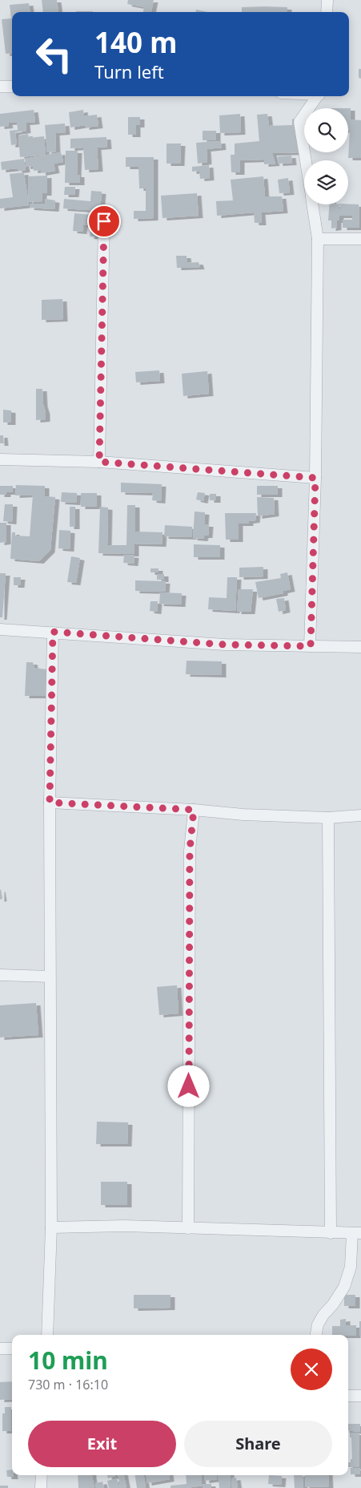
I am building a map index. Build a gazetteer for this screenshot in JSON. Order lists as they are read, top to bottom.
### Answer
{
  "page": {
    "turn": ["140 m", "Turn left"],
    "heading": ["10 min", "730 m · 16:10"],
    "buttons": ["Exit", "Share"]
  }
}
